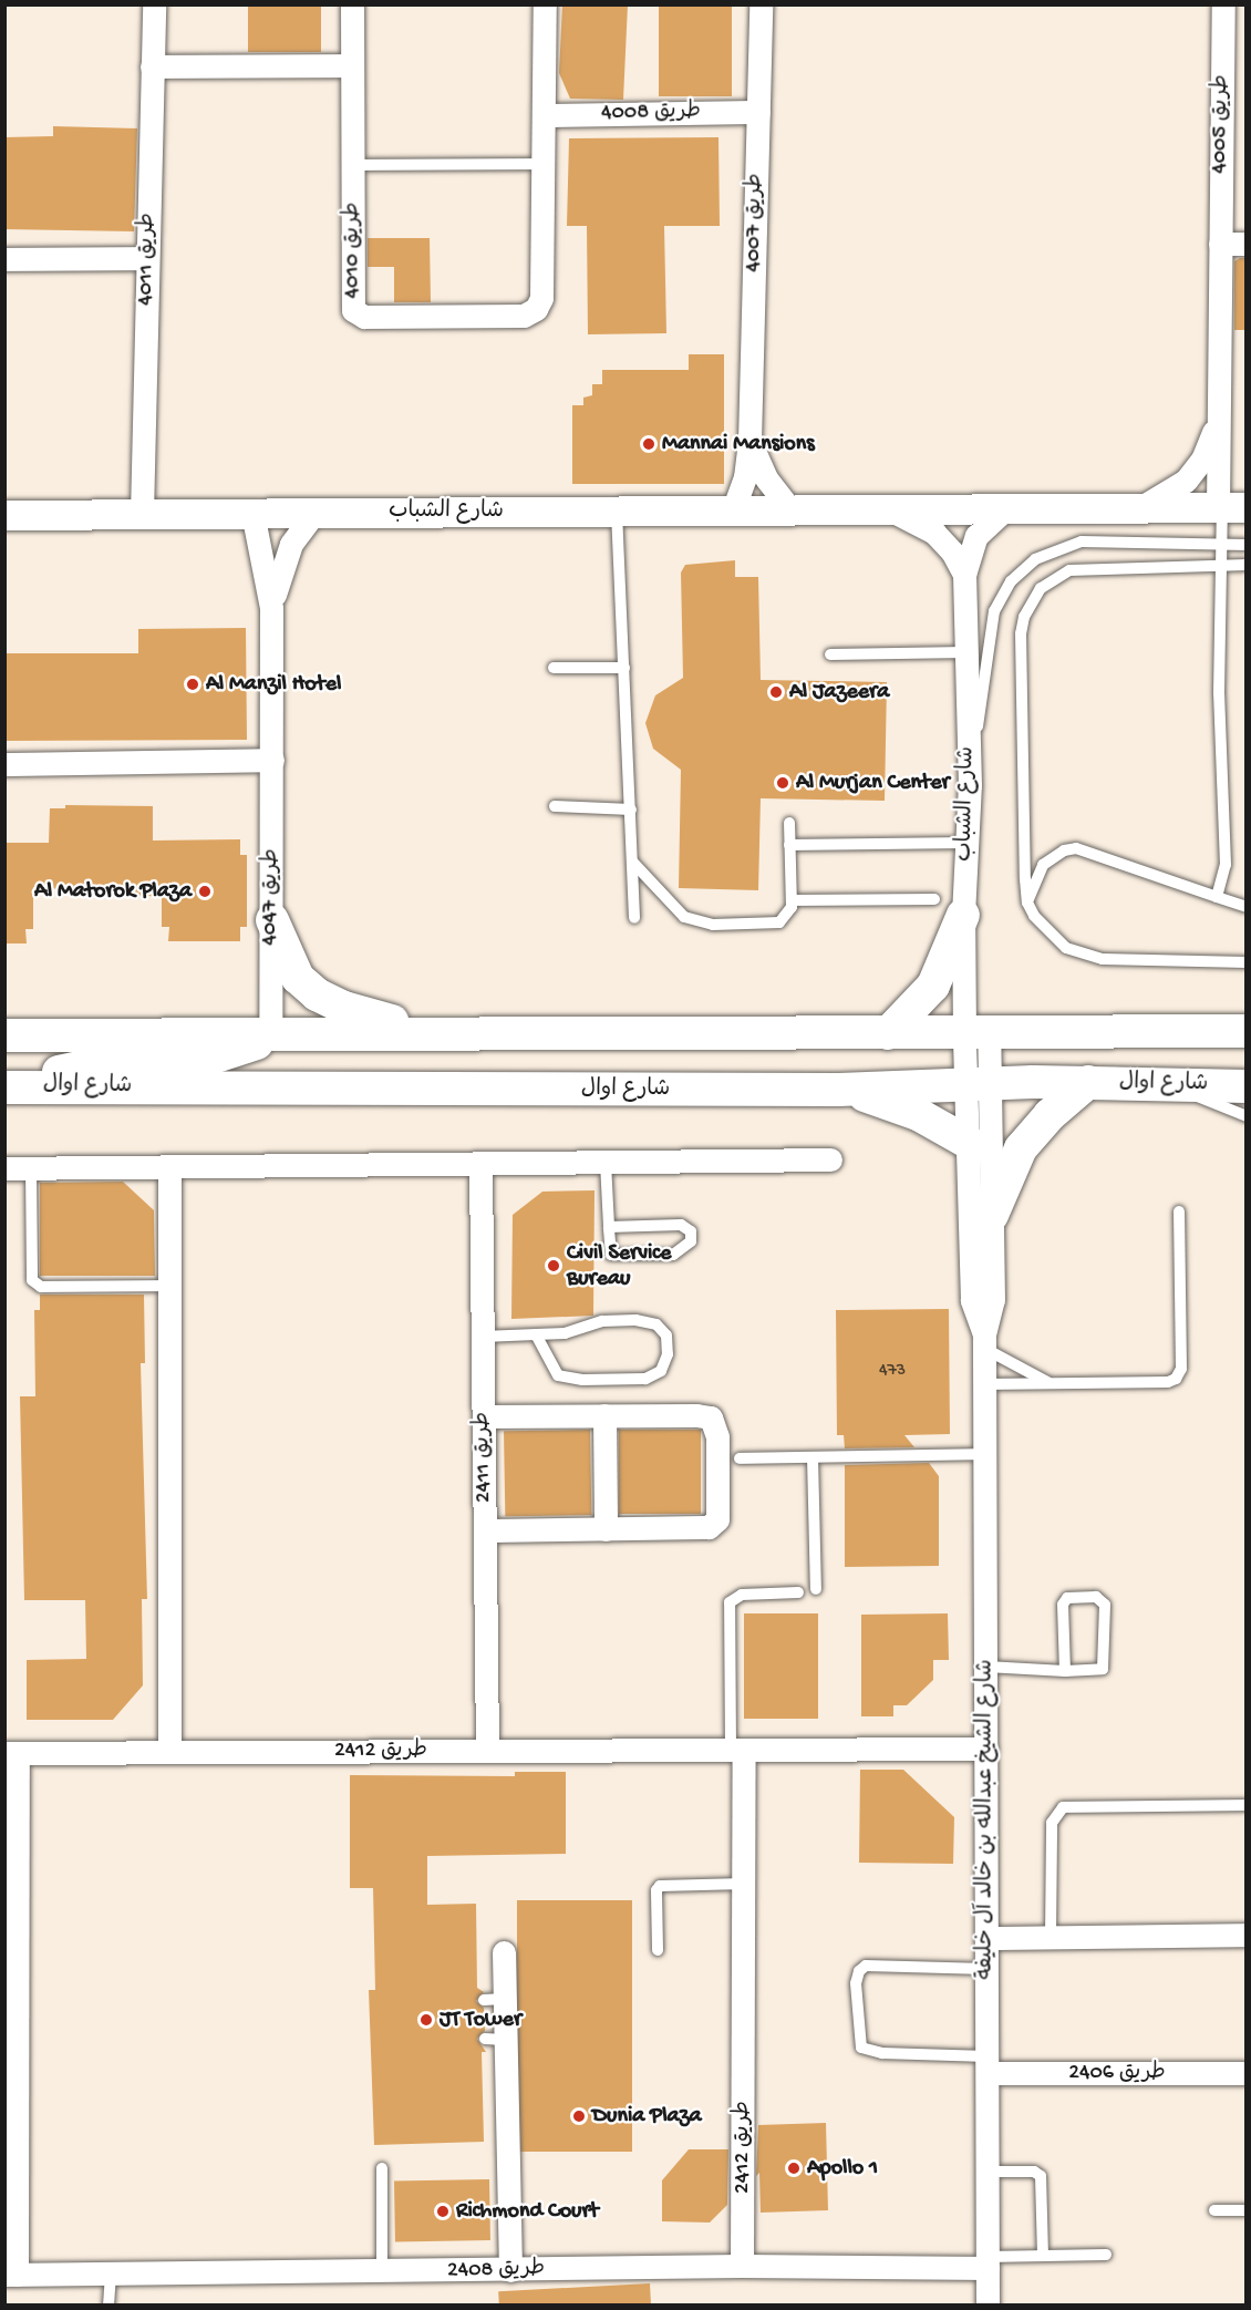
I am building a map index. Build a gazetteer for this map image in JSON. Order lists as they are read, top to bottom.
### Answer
{
  "streets": {
    "main road": ["شارع اوال"],
    "street": [
      "طريق 4008",
      "طريق 4005",
      "طريق 4007",
      "طريق 4010",
      "طريق 4011",
      "شارع الشباب",
      "طريق 4047",
      "طريق 2411",
      "طريق 2412",
      "شارع الشيخ عبدالله بن خالد آل خليفة",
      "طريق 2406",
      "طريق 2408"
    ]
  },
  "crossings": [
    ["طريق 4008", "طريق 4007"],
    ["طريق 4005", "شارع الشباب"],
    ["طريق 4007", "شارع الشباب"],
    ["طريق 4011", "شارع الشباب"],
    ["شارع الشباب", "طريق 4047"],
    ["شارع الشباب", "شارع الشيخ عبدالله بن خالد آل خليفة"],
    ["شارع اوال", "شارع الشيخ عبدالله بن خالد آل خليفة"],
    ["طريق 2411", "طريق 2412"],
    ["طريق 2412", "شارع الشيخ عبدالله بن خالد آل خليفة"],
    ["طريق 2412", "طريق 2408"],
    ["شارع الشيخ عبدالله بن خالد آل خليفة", "طريق 2406"],
    ["شارع الشيخ عبدالله بن خالد آل خليفة", "طريق 2408"]
  ],
  "places": [
    "Mannai Mansions",
    "Al Manzil Hotel",
    "Al Jazeera",
    "Al Murjan Center",
    "Al Matorok Plaza",
    "Civil Service Bureau",
    "JT Tower",
    "Dunia Plaza",
    "Apollo 1",
    "Richmond Court"
  ],
  "house_numbers": ["473"]
}
